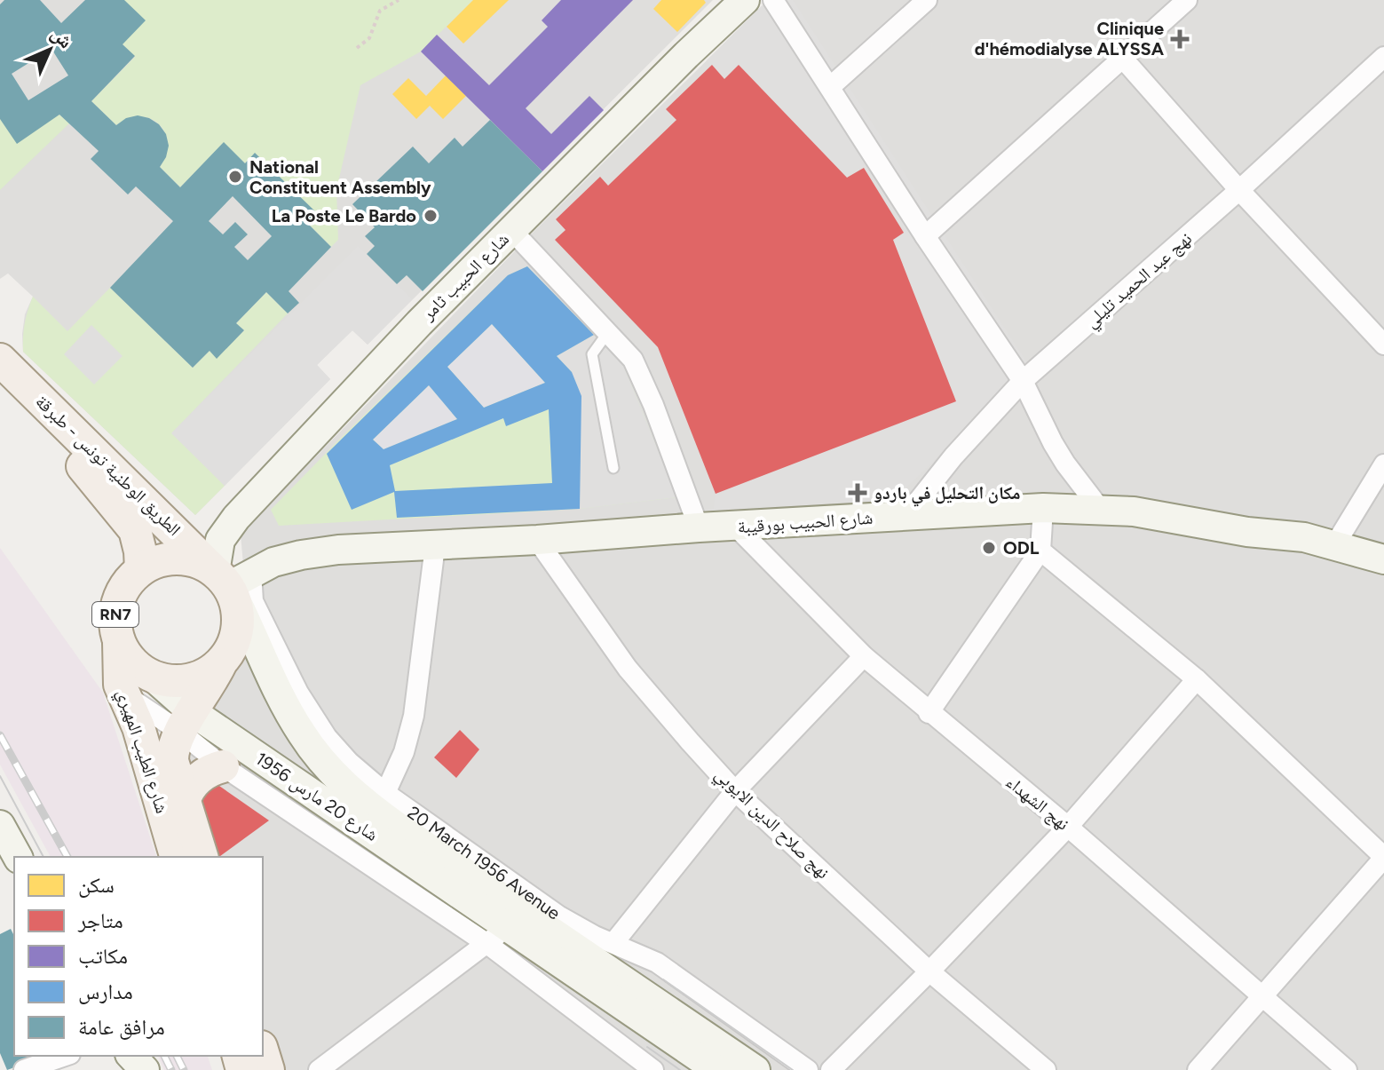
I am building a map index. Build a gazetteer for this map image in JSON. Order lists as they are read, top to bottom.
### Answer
{
  "streets": {
    "main road": ["الطريق الوطنية تونس - طبرقة", "RN7", "شارع الطيب المهيري"],
    "street": [
      "شارع الحبيب ثامر",
      "نهج عبد الحميد تليلي",
      "شارع الحبيب بورقيبة",
      "شارع 20 مارس 1956",
      "نهج الشهداء",
      "نهج صلاح الدين الايوبي",
      "20 March 1956 Avenue"
    ]
  },
  "crossings": [
    ["شارع الحبيب ثامر", "الطريق الوطنية تونس - طبرقة"],
    ["شارع الحبيب ثامر", "شارع الحبيب بورقيبة"],
    ["شارع الحبيب ثامر", "RN7"],
    ["شارع الحبيب ثامر", "شارع الطيب المهيري"],
    ["شارع الحبيب ثامر", "شارع 20 مارس 1956"],
    ["شارع الحبيب ثامر", "20 March 1956 Avenue"],
    ["نهج عبد الحميد تليلي", "شارع الحبيب بورقيبة"],
    ["الطريق الوطنية تونس - طبرقة", "شارع الحبيب بورقيبة"],
    ["الطريق الوطنية تونس - طبرقة", "RN7"],
    ["الطريق الوطنية تونس - طبرقة", "شارع الطيب المهيري"],
    ["الطريق الوطنية تونس - طبرقة", "شارع 20 مارس 1956"],
    ["الطريق الوطنية تونس - طبرقة", "20 March 1956 Avenue"],
    ["شارع الحبيب بورقيبة", "RN7"],
    ["شارع الحبيب بورقيبة", "شارع الطيب المهيري"],
    ["شارع الحبيب بورقيبة", "شارع 20 مارس 1956"],
    ["شارع الحبيب بورقيبة", "نهج الشهداء"],
    ["شارع الحبيب بورقيبة", "نهج صلاح الدين الايوبي"],
    ["شارع الحبيب بورقيبة", "20 March 1956 Avenue"],
    ["RN7", "شارع الطيب المهيري"],
    ["RN7", "شارع 20 مارس 1956"],
    ["RN7", "20 March 1956 Avenue"],
    ["شارع الطيب المهيري", "شارع 20 مارس 1956"],
    ["شارع الطيب المهيري", "20 March 1956 Avenue"],
    ["شارع 20 مارس 1956", "20 March 1956 Avenue"]
  ],
  "places": {
    "health": ["Clinique d'hémodialyse ALYSSA", "مكان التحليل في باردو"],
    "other": ["National Constituent Assembly", "La Poste Le Bardo", "ODL"]
  },
  "legend": [
    "سكن",
    "متاجر",
    "مكاتب",
    "مدارس",
    "مرافق عامة"
  ],
  "north": "top right"
}
